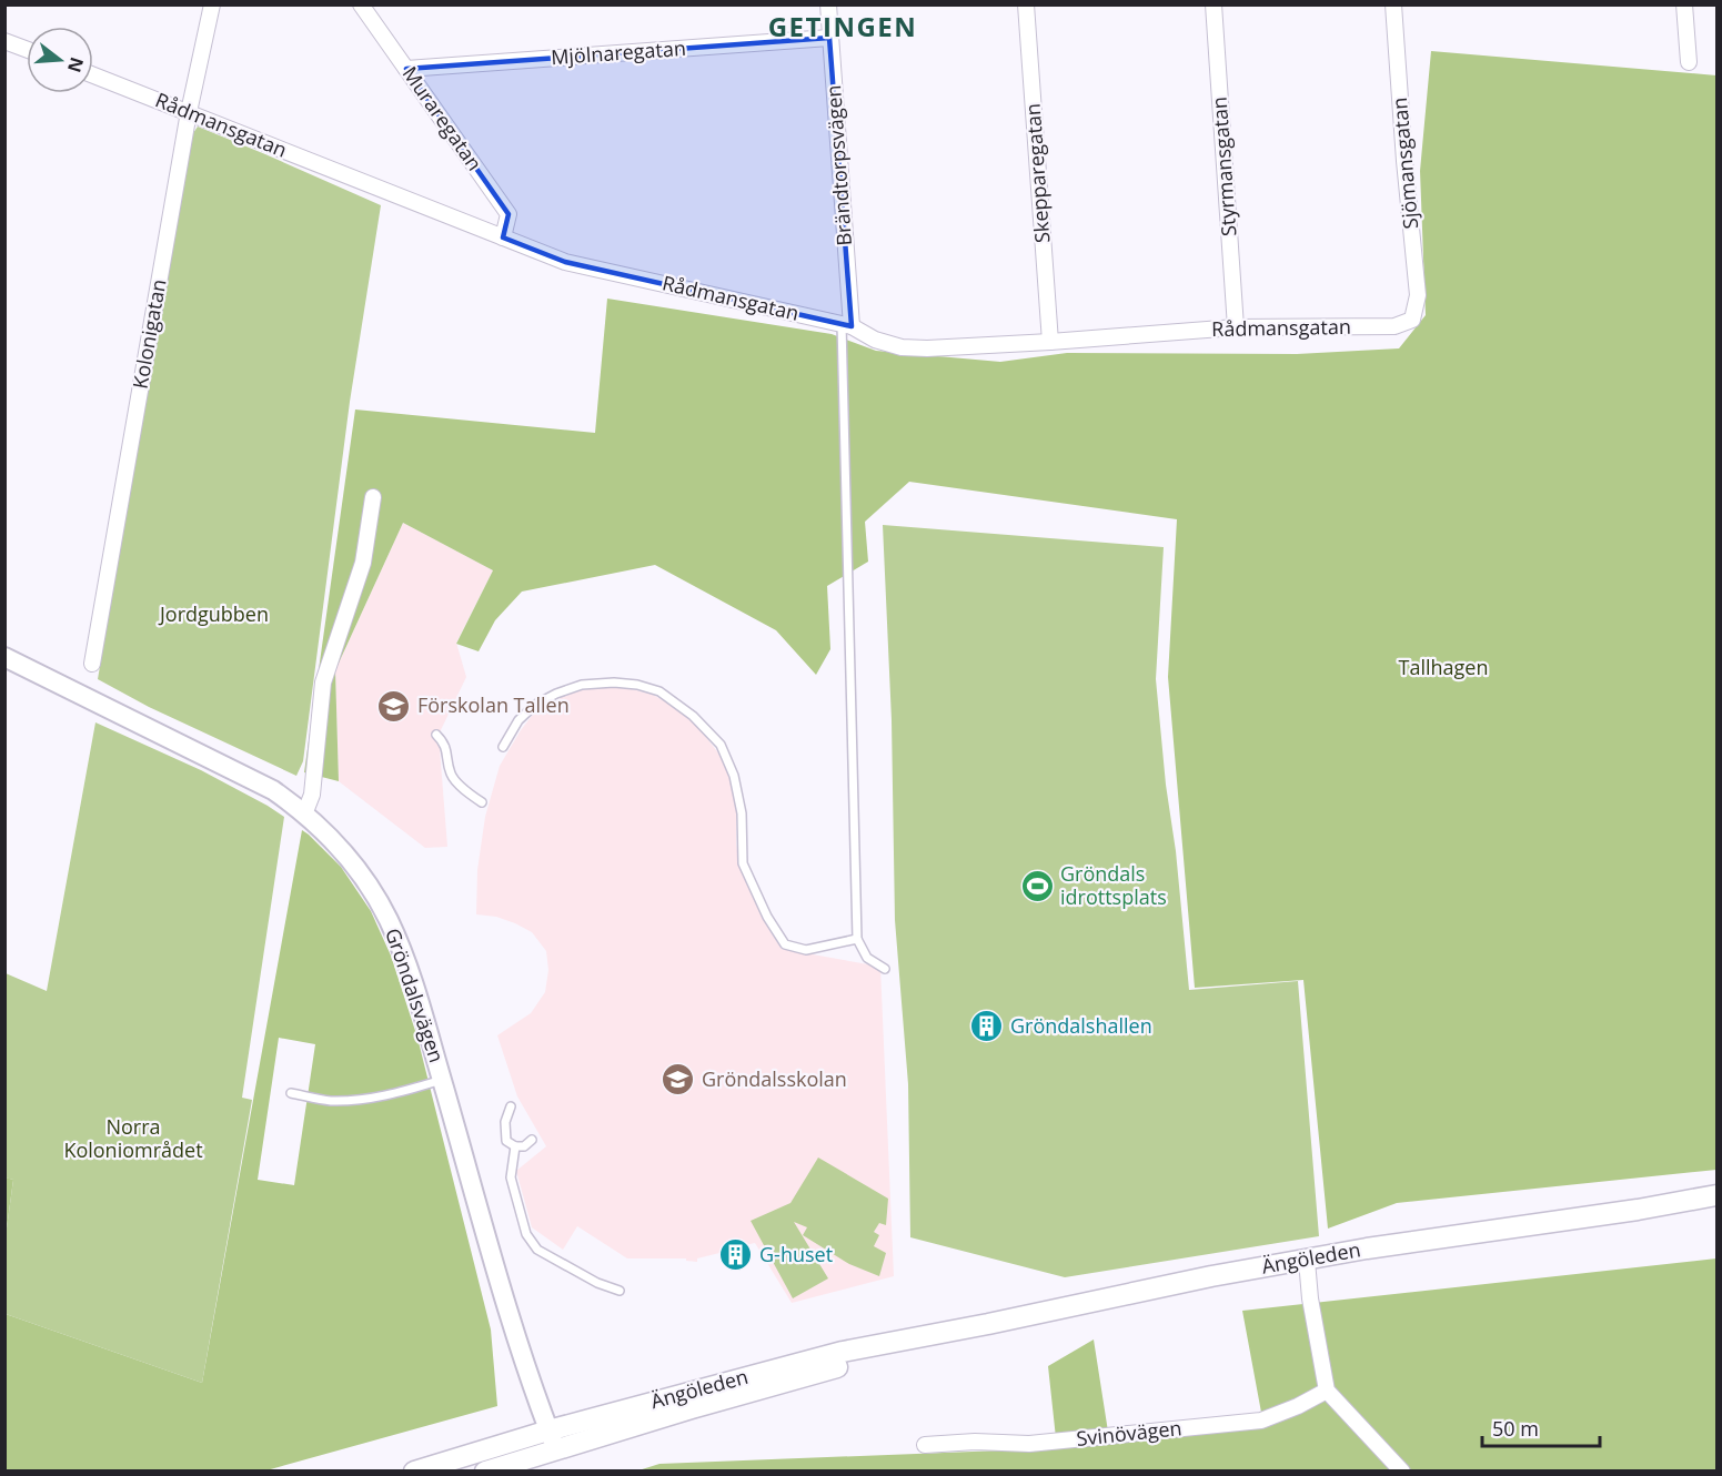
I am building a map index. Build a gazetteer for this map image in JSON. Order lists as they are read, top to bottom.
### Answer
{
  "streets": {
    "main road": ["Ängöleden"],
    "street": [
      "Mjölnaregatan",
      "Muraregatan",
      "Rådmansgatan",
      "Sjömansgatan",
      "Brändtorpsvägen",
      "Styrmansgatan",
      "Skepparegatan",
      "Kolonigatan",
      "Gröndalsvägen",
      "Svinövägen"
    ]
  },
  "crossings": [
    ["Mjölnaregatan", "Muraregatan"],
    ["Mjölnaregatan", "Brändtorpsvägen"],
    ["Muraregatan", "Rådmansgatan"],
    ["Rådmansgatan", "Sjömansgatan"],
    ["Rådmansgatan", "Brändtorpsvägen"],
    ["Rådmansgatan", "Styrmansgatan"],
    ["Rådmansgatan", "Skepparegatan"],
    ["Rådmansgatan", "Kolonigatan"],
    ["Gröndalsvägen", "Ängöleden"]
  ],
  "districts": ["GETINGEN"],
  "parks": ["Jordgubben", "Tallhagen", "Norra Koloniområdet"],
  "places": {
    "school or university": ["Förskolan Tallen", "Gröndalsskolan"],
    "sports": ["Gröndals idrottsplats"],
    "building": ["Gröndalshallen", "G-huset"]
  },
  "scale_bar": "50 m",
  "north": "right"
}
